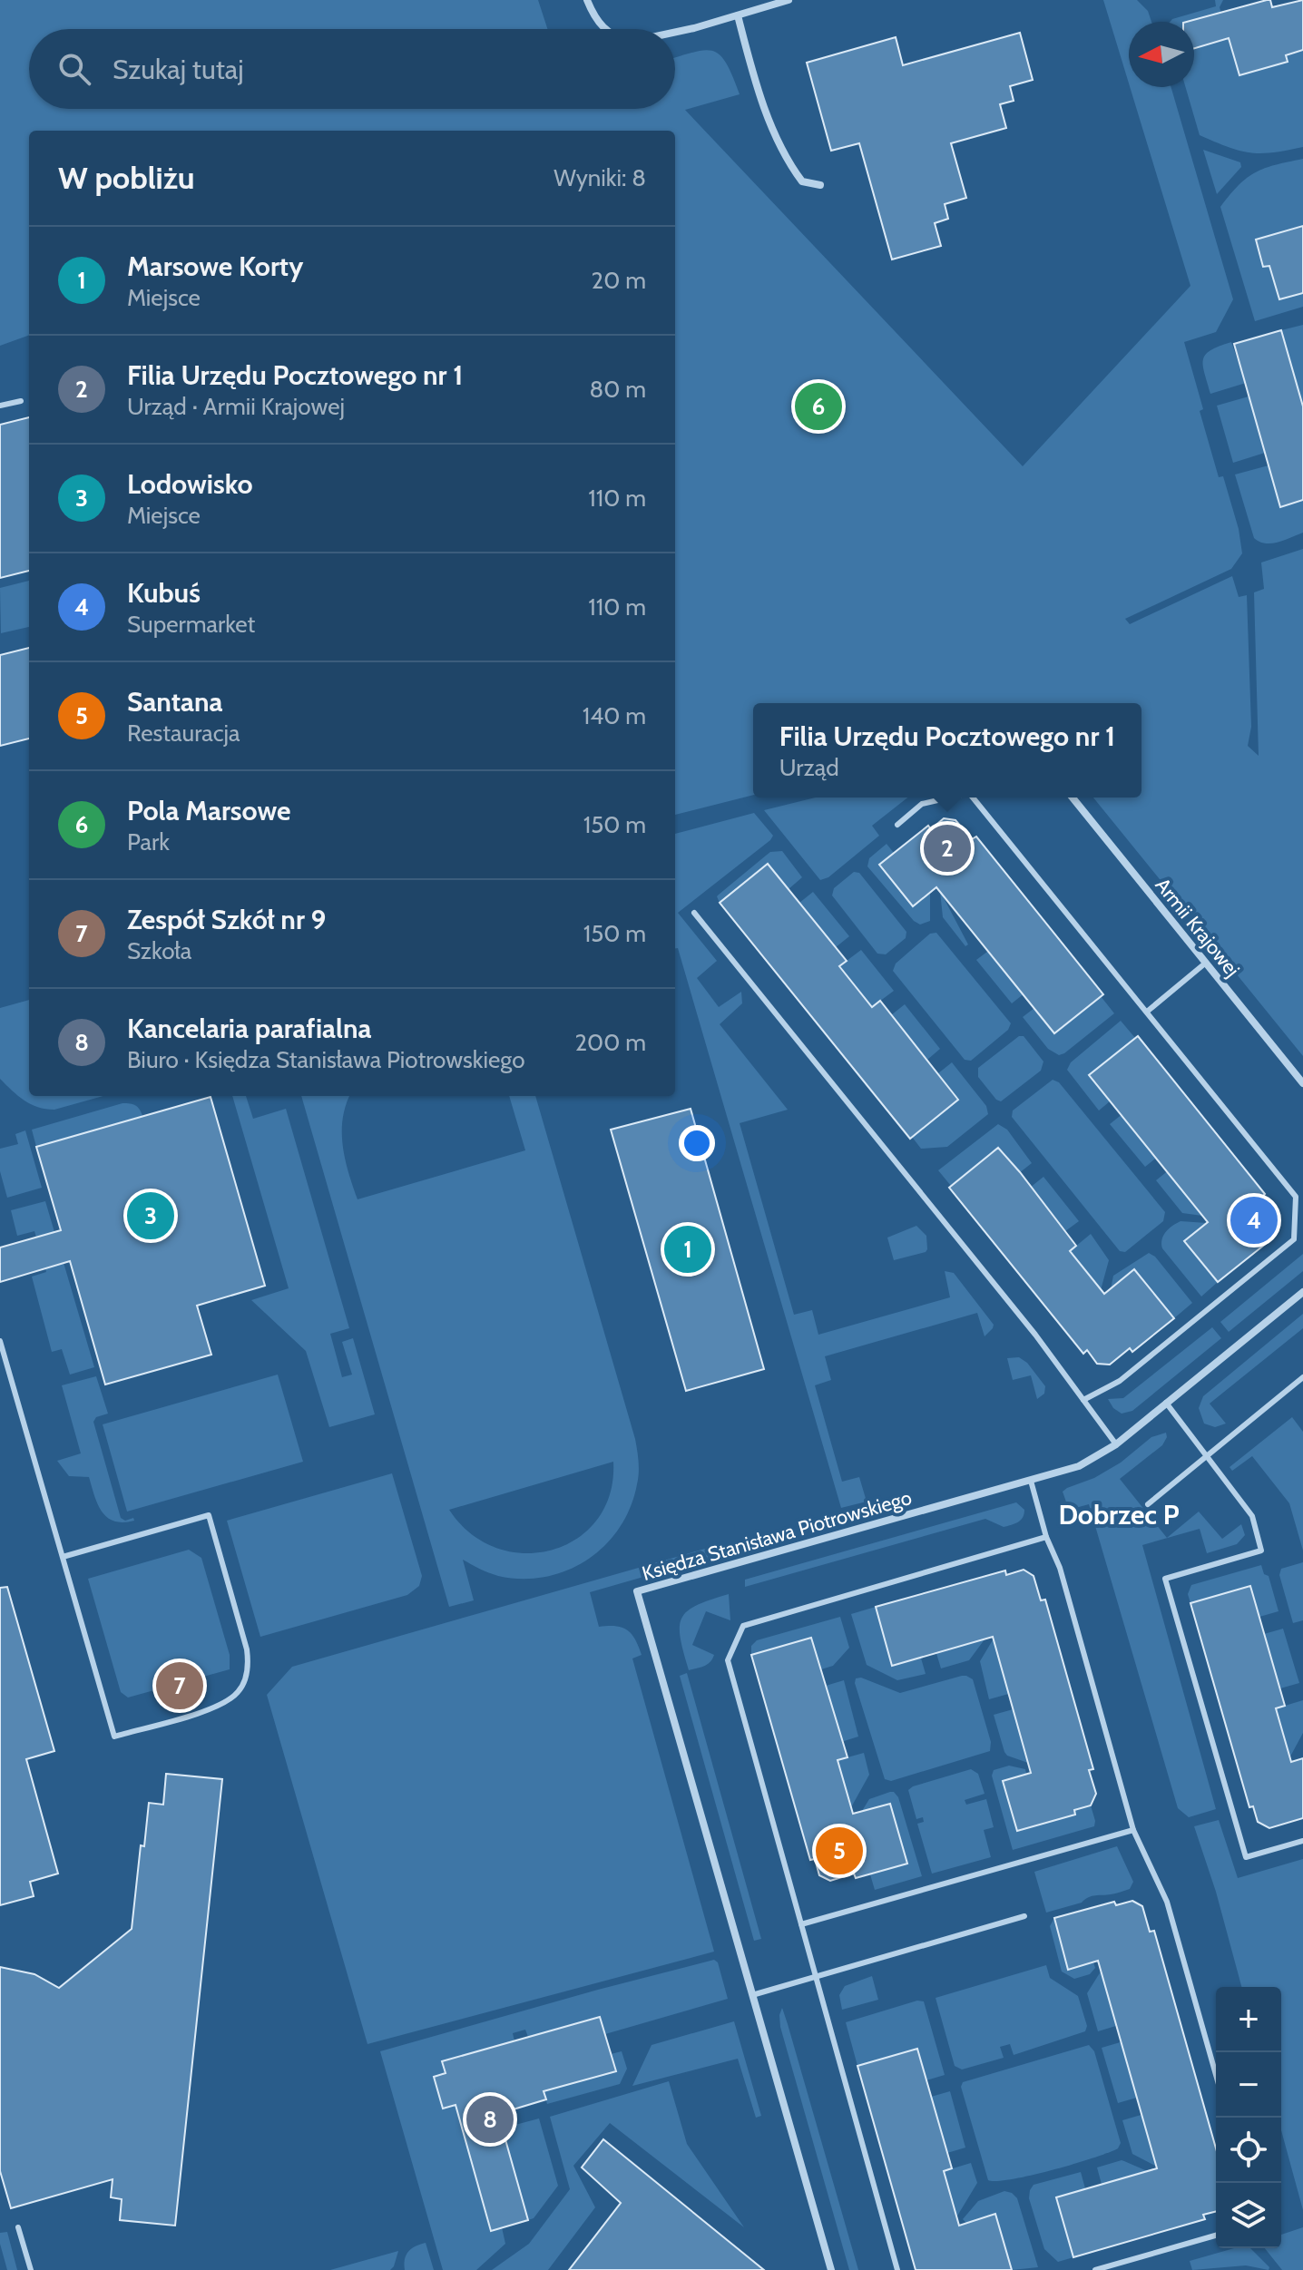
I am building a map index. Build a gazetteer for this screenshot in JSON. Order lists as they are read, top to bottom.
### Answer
{
  "streets": {
    "street": ["Armii Krajowej", "Księdza Stanisława Piotrowskiego"]
  },
  "districts": ["Dobrzec P"],
  "north": "left",
  "page": {
    "search": "Szukaj tutaj",
    "heading": ["W pobliżu", "Wyniki: 8"],
    "list": [
      {
        "mark": "1",
        "name": "Marsowe Korty",
        "note": "Miejsce",
        "value": "20 m"
      },
      {
        "mark": "2",
        "name": "Filia Urzędu Pocztowego nr 1",
        "note": "Urząd · Armii Krajowej",
        "value": "80 m"
      },
      {
        "mark": "3",
        "name": "Lodowisko",
        "note": "Miejsce",
        "value": "110 m"
      },
      {
        "mark": "4",
        "name": "Kubuś",
        "note": "Supermarket",
        "value": "110 m"
      },
      {
        "mark": "5",
        "name": "Santana",
        "note": "Restauracja",
        "value": "140 m"
      },
      {
        "mark": "6",
        "name": "Pola Marsowe",
        "note": "Park",
        "value": "150 m"
      },
      {
        "mark": "7",
        "name": "Zespół Szkół nr 9",
        "note": "Szkoła",
        "value": "150 m"
      },
      {
        "mark": "8",
        "name": "Kancelaria parafialna",
        "note": "Biuro · Księdza Stanisława Piotrowskiego",
        "value": "200 m"
      }
    ],
    "pins": [
      "6",
      "2",
      "3",
      "4",
      "1",
      "7",
      "5",
      "8"
    ],
    "popup": ["Filia Urzędu Pocztowego nr 1", "Urząd"],
    "map_buttons": ["+", "−"]
  }
}
